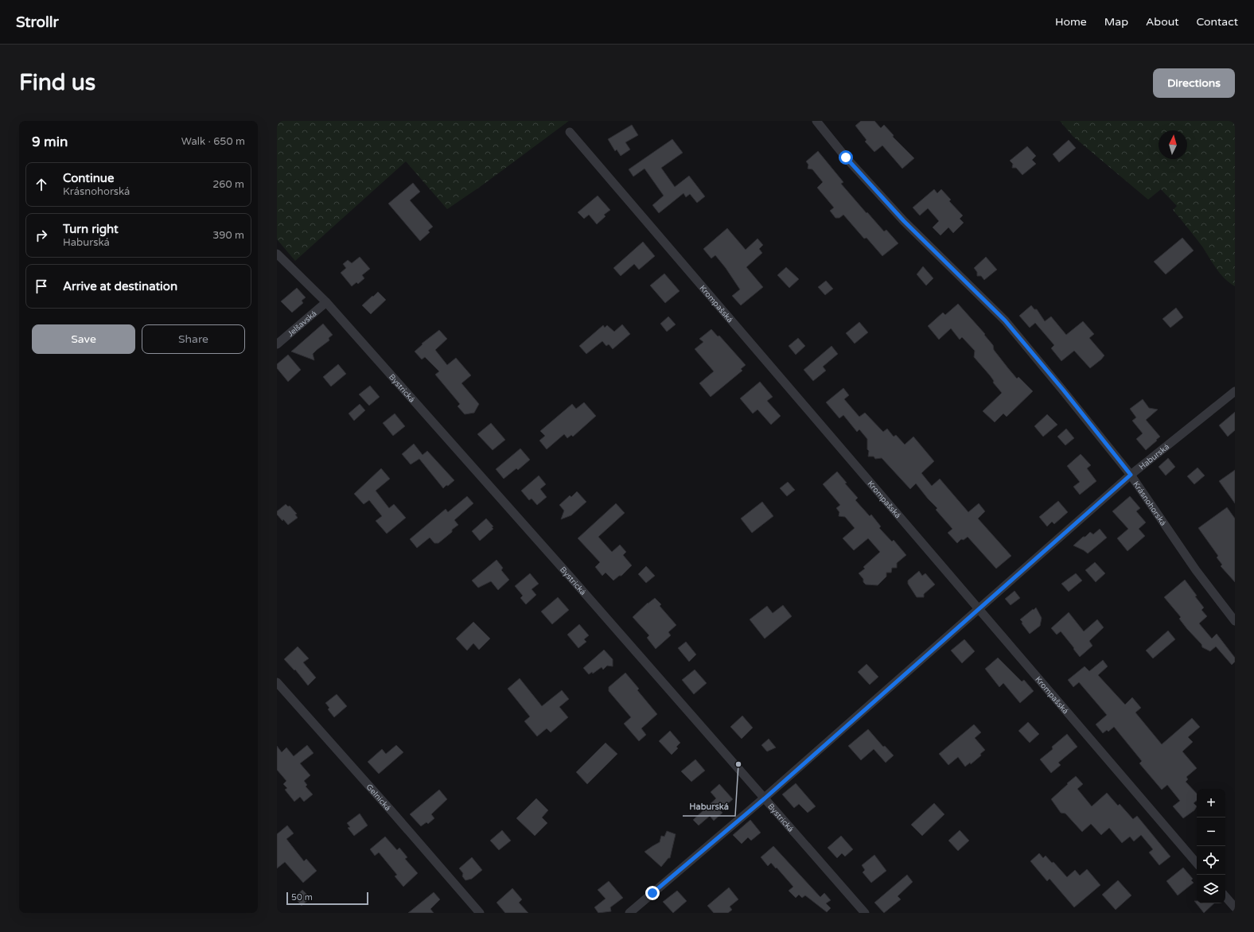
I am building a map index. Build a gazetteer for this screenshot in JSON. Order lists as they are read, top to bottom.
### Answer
{
  "streets": {
    "street": [
      "Krompašská",
      "Jelšavská",
      "Bystrická",
      "Haburská",
      "Krásnohorská",
      "Gelnická"
    ]
  },
  "crossings": [
    ["Krompašská", "Haburská"],
    ["Jelšavská", "Bystrická"],
    ["Bystrická", "Haburská"],
    ["Haburská", "Krásnohorská"]
  ],
  "places": ["Haburská"],
  "scale_bar": "50 m",
  "north": "top",
  "page": {
    "header": "Strollr",
    "nav": [
      "Home",
      "Map",
      "About",
      "Contact"
    ],
    "buttons": [
      "Directions",
      ["Save", "Share"]
    ],
    "title": "Find us",
    "heading": ["9 min", "Walk · 650 m"],
    "list": [
      ["Continue", "Krásnohorská", "260 m"],
      ["Turn right", "Haburská", "390 m"],
      "Arrive at destination"
    ],
    "map_buttons": ["+", "−"],
    "scale": "50 m"
  }
}
